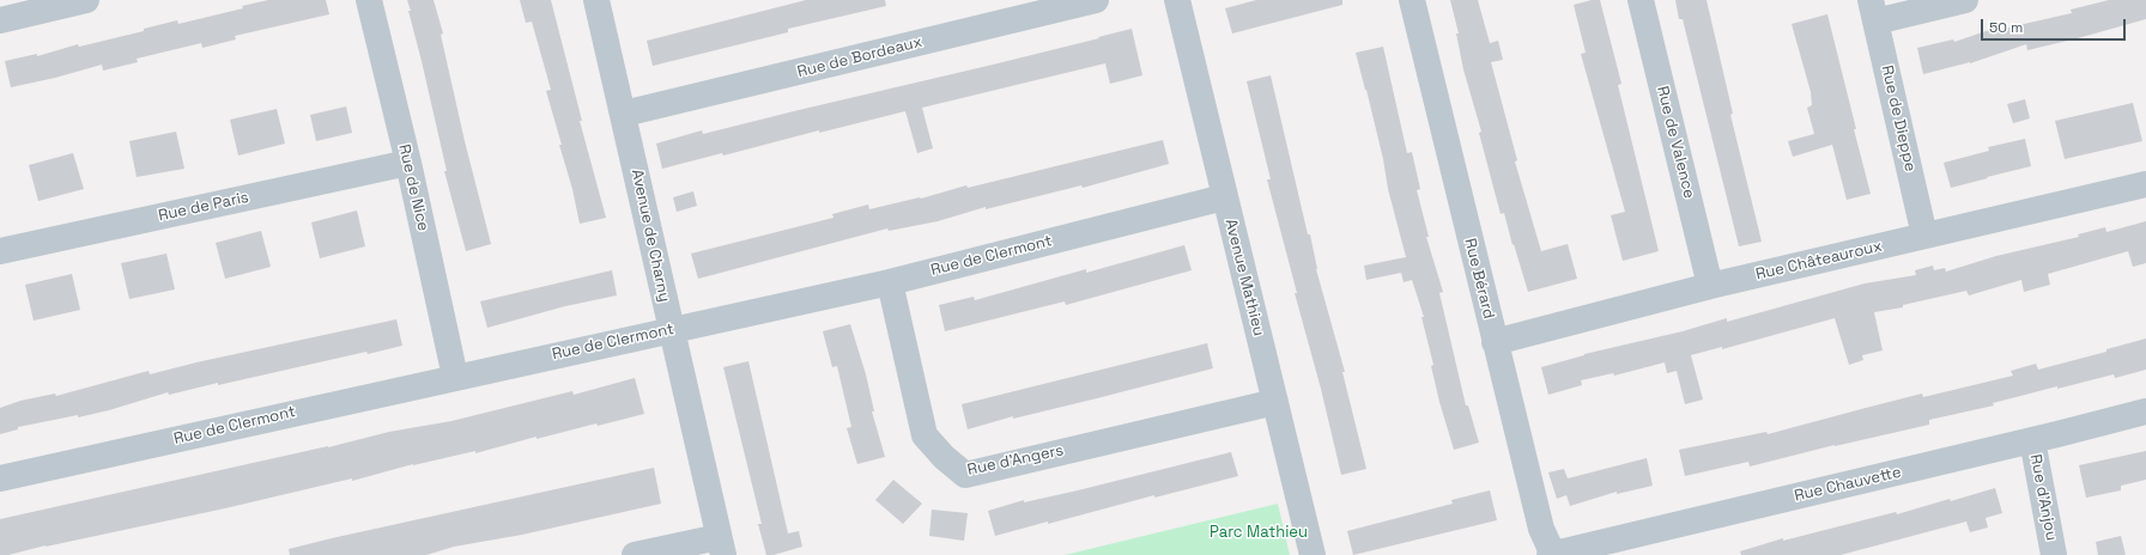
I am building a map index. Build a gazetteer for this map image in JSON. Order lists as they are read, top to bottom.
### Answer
{
  "streets": {
    "street": [
      "Rue de Bordeaux",
      "Rue de Dieppe",
      "Rue de Valence",
      "Rue de Nice",
      "Rue de Paris",
      "Avenue de Charny",
      "Rue de Clermont",
      "Rue Châteauroux",
      "Avenue Mathieu",
      "Rue Bérard",
      "Rue d'Angers",
      "Rue Chauvette",
      "Rue d'Anjou"
    ]
  },
  "crossings": [
    ["Rue de Bordeaux", "Avenue de Charny"],
    ["Rue de Dieppe", "Rue Châteauroux"],
    ["Rue de Valence", "Rue Châteauroux"],
    ["Rue de Nice", "Rue de Paris"],
    ["Rue de Nice", "Rue de Clermont"],
    ["Avenue de Charny", "Rue de Clermont"],
    ["Rue de Clermont", "Avenue Mathieu"],
    ["Rue de Clermont", "Rue d'Angers"],
    ["Rue Châteauroux", "Rue Bérard"],
    ["Avenue Mathieu", "Rue d'Angers"],
    ["Rue Bérard", "Rue Chauvette"],
    ["Rue Chauvette", "Rue d'Anjou"]
  ],
  "parks": ["Parc Mathieu"],
  "scale_bar": "50 m"
}
